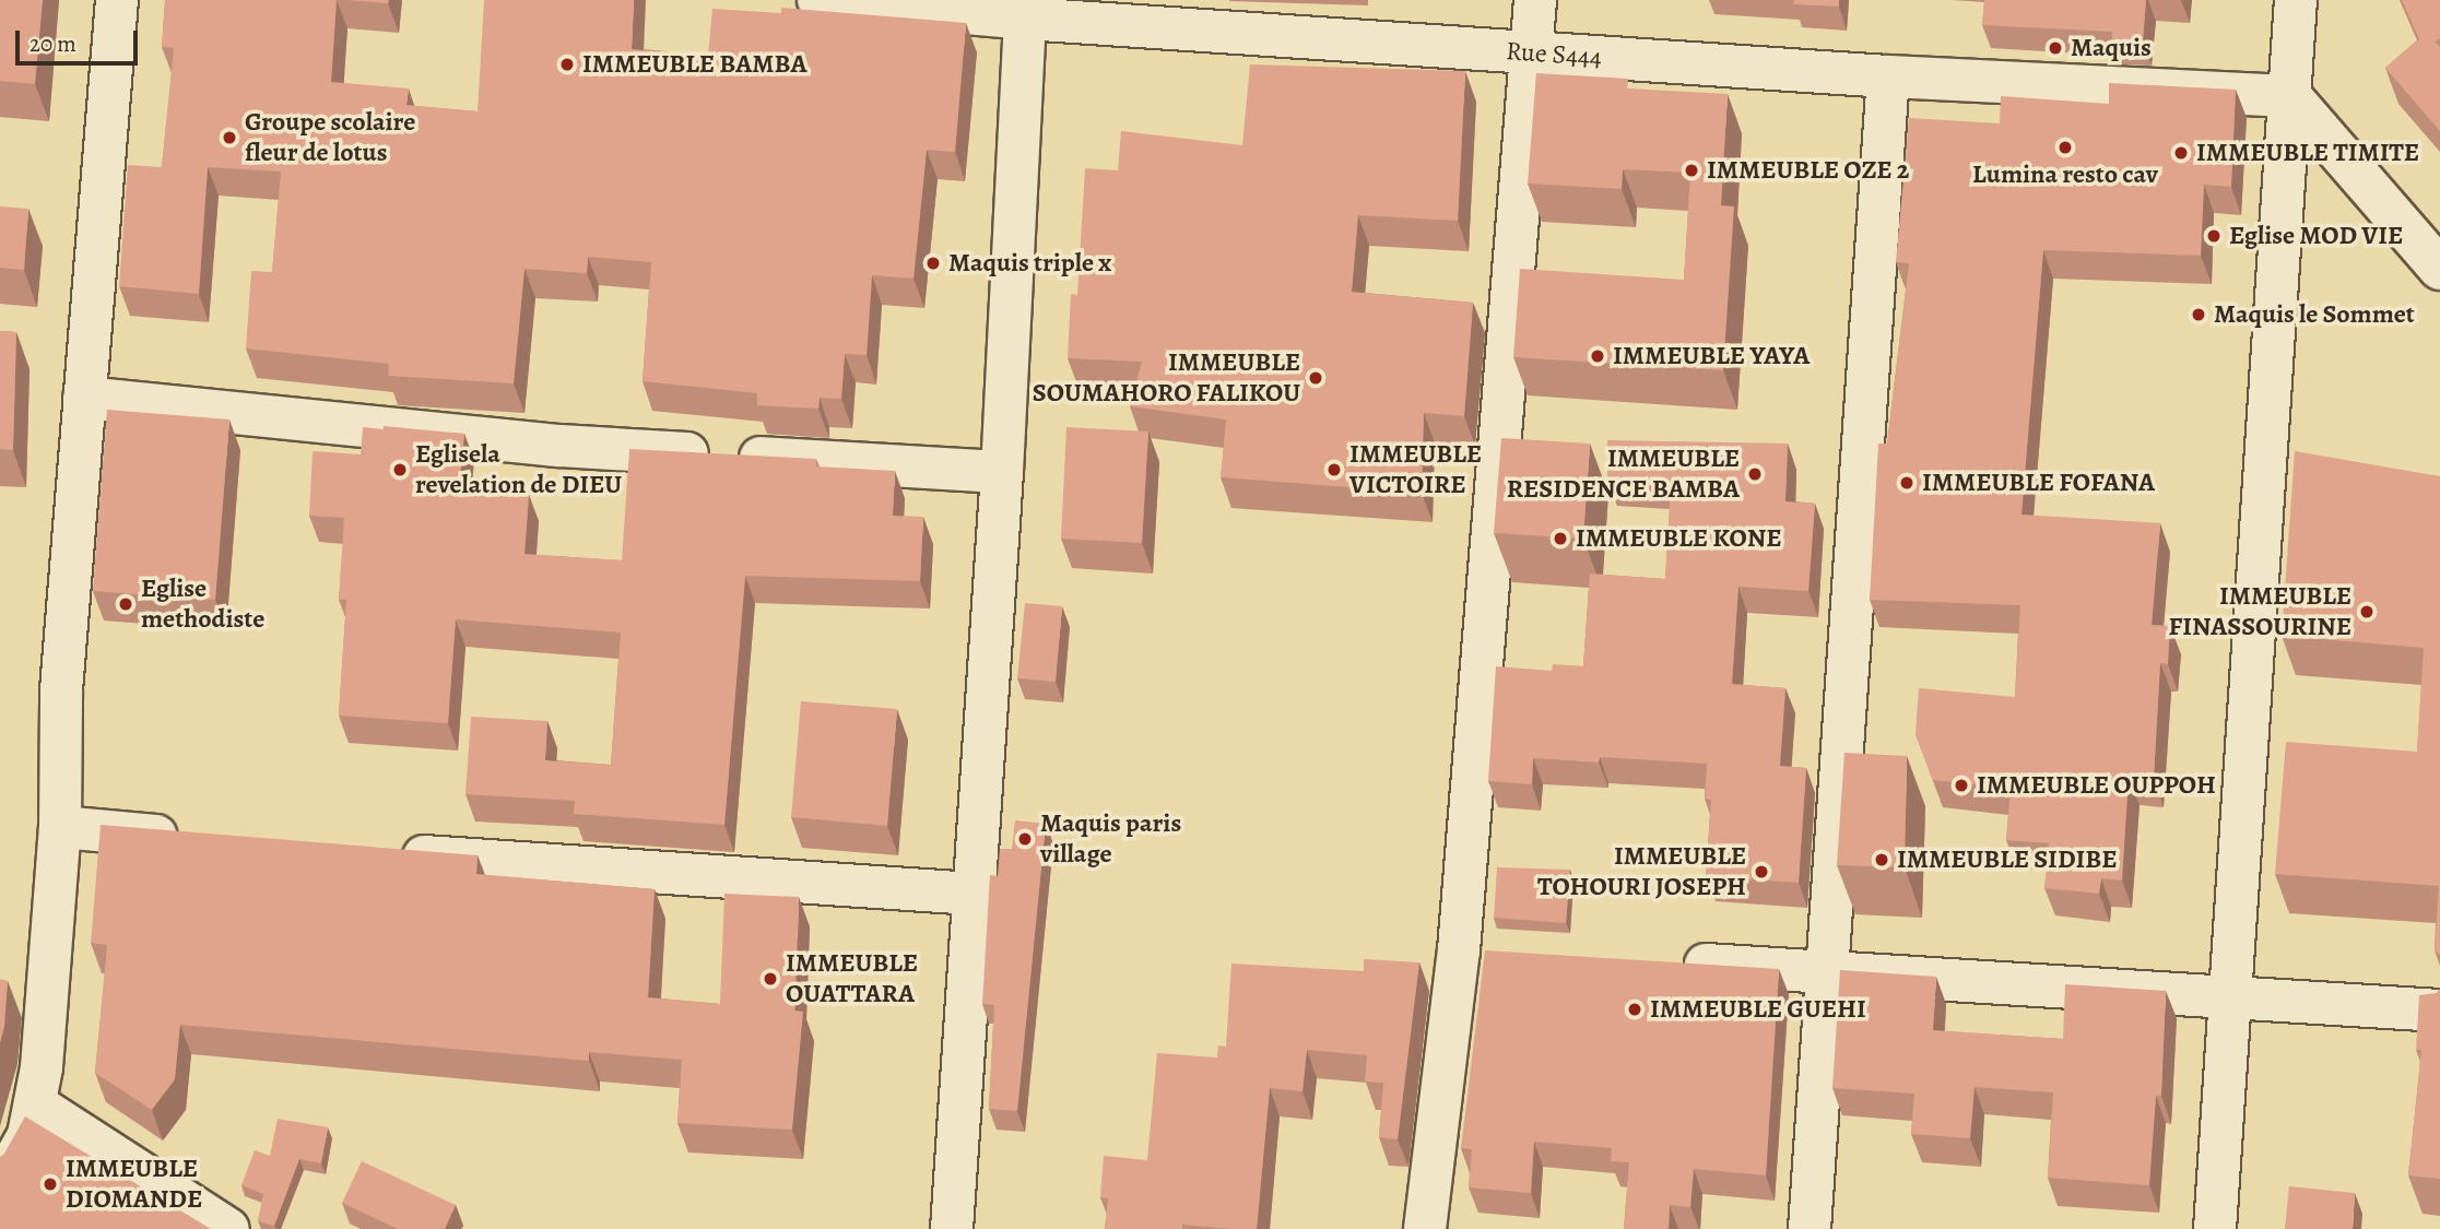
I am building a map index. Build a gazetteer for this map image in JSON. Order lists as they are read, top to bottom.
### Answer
{
  "streets": {
    "street": ["Rue S444"]
  },
  "places": [
    "Maquis",
    "IMMEUBLE BAMBA",
    "Groupe scolaire fleur de lotus",
    "Lumina resto cav",
    "IMMEUBLE TIMITE",
    "IMMEUBLE OZE 2",
    "Eglise MOD VIE",
    "Maquis triple x",
    "Maquis le Sommet",
    "IMMEUBLE YAYA",
    "IMMEUBLE SOUMAHORO FALIKOU",
    "Eglisela revelation de DIEU",
    "IMMEUBLE VICTOIRE",
    "IMMEUBLE RESIDENCE BAMBA",
    "IMMEUBLE FOFANA",
    "IMMEUBLE KONE",
    "Eglise methodiste",
    "IMMEUBLE FINASSOURINE",
    "IMMEUBLE OUPPOH",
    "Maquis paris village",
    "IMMEUBLE SIDIBE",
    "IMMEUBLE TOHOURI JOSEPH",
    "IMMEUBLE OUATTARA",
    "IMMEUBLE GUEHI",
    "IMMEUBLE DIOMANDE"
  ],
  "scale_bar": "20 m"
}
